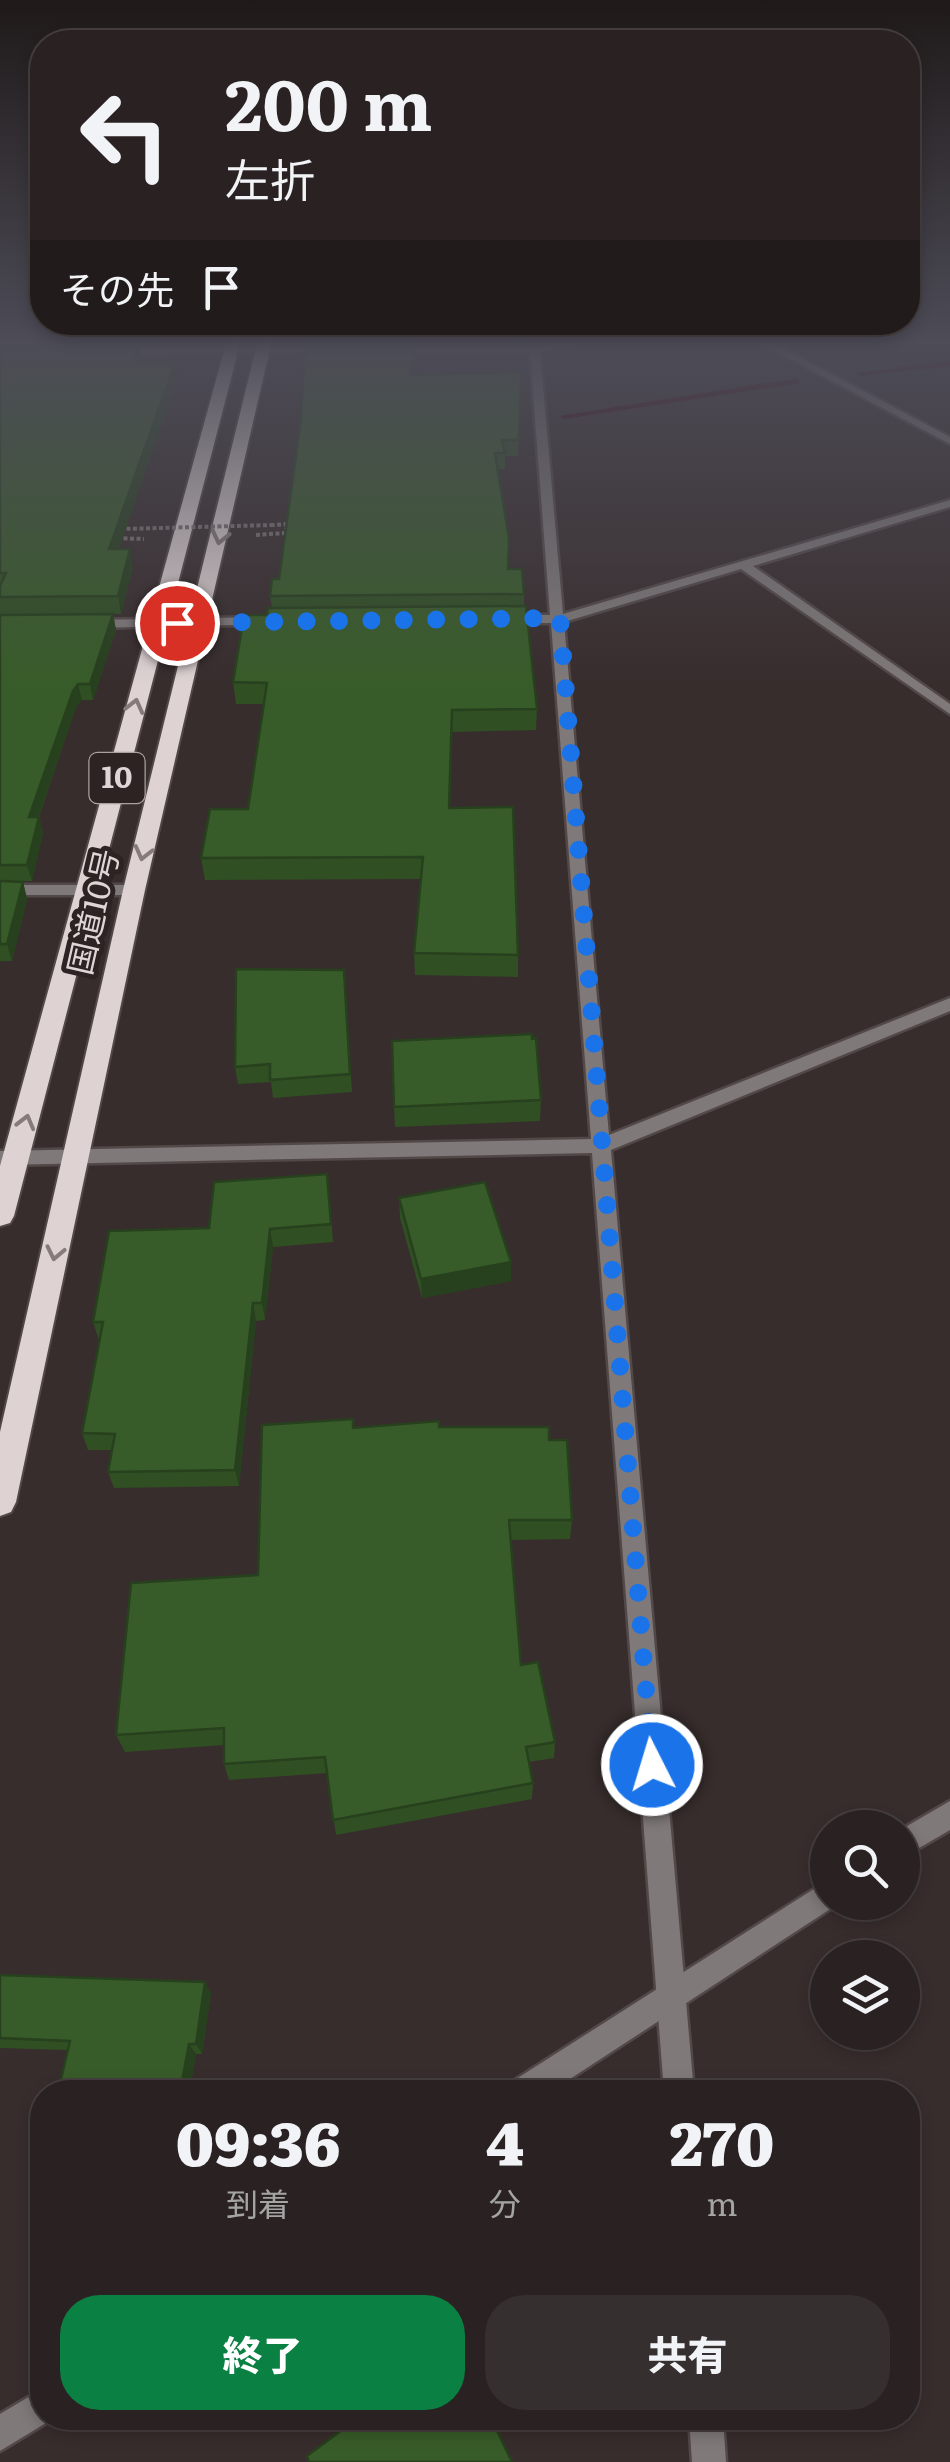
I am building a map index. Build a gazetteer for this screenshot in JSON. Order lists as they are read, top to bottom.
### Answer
{
  "streets": {
    "highway": ["10", "国道10号"]
  },
  "page": {
    "turn": ["200 m", "左折"],
    "then": "その先",
    "eta": [
      "09:36",
      "到着",
      "4",
      "分",
      "270",
      "m"
    ],
    "buttons": ["終了", "共有"]
  }
}
